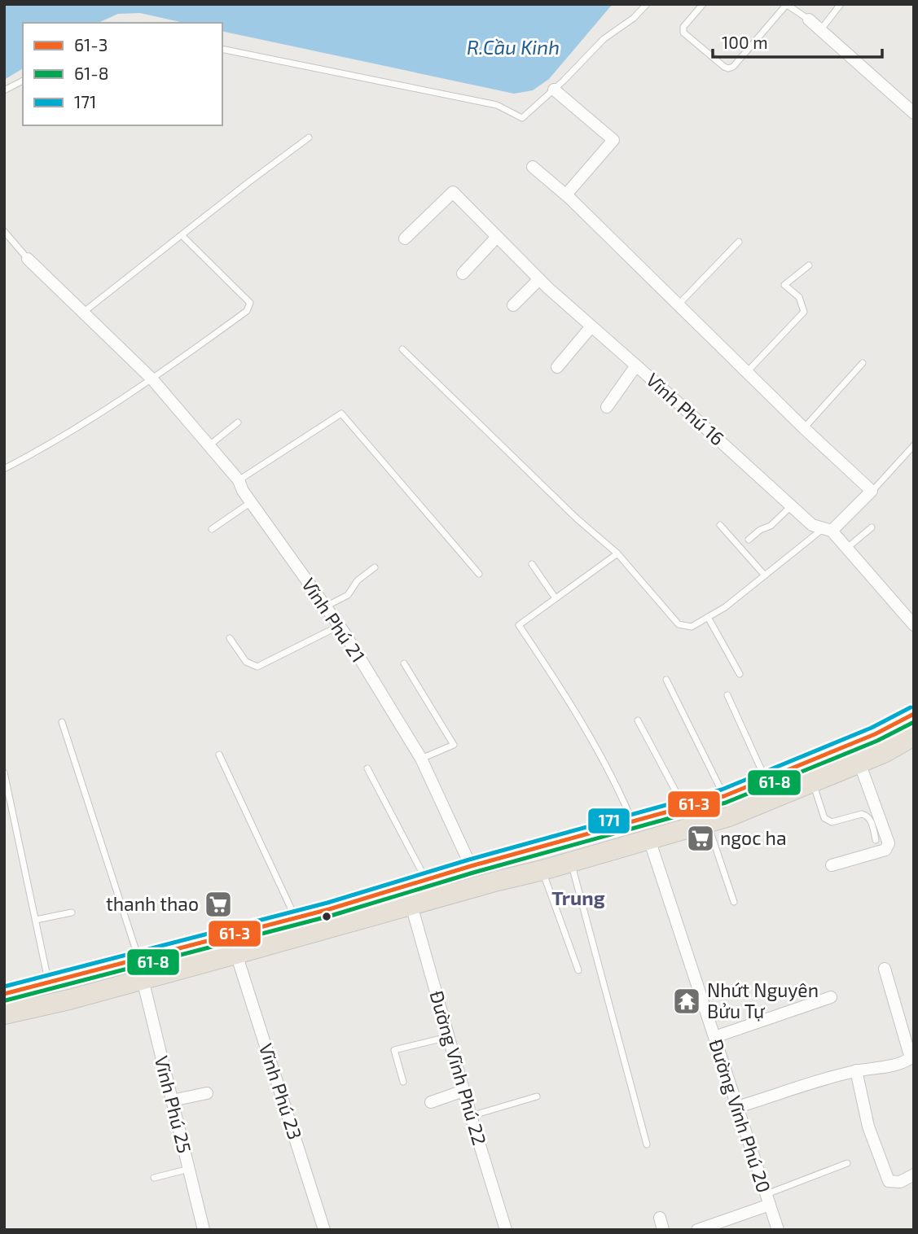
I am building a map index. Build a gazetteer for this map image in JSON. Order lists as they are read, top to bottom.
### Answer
{
  "streets": {
    "street": [
      "Vĩnh Phú 16",
      "Vĩnh Phú 21",
      "Đường Vĩnh Phú 22",
      "Vĩnh Phú 23",
      "Vĩnh Phú 25",
      "Đường Vĩnh Phú 20"
    ]
  },
  "districts": ["Trung"],
  "water": ["R.Cầu Kinh"],
  "places": {
    "supermarket": ["ngoc ha", "thanh thao"],
    "temple": ["Nhứt Nguyên Bửu Tự"]
  },
  "lines": ["transit line 171", "transit line 61-3", "transit line 61-8"],
  "legend": ["61-3", "61-8", "171"],
  "scale_bar": "100 m"
}
